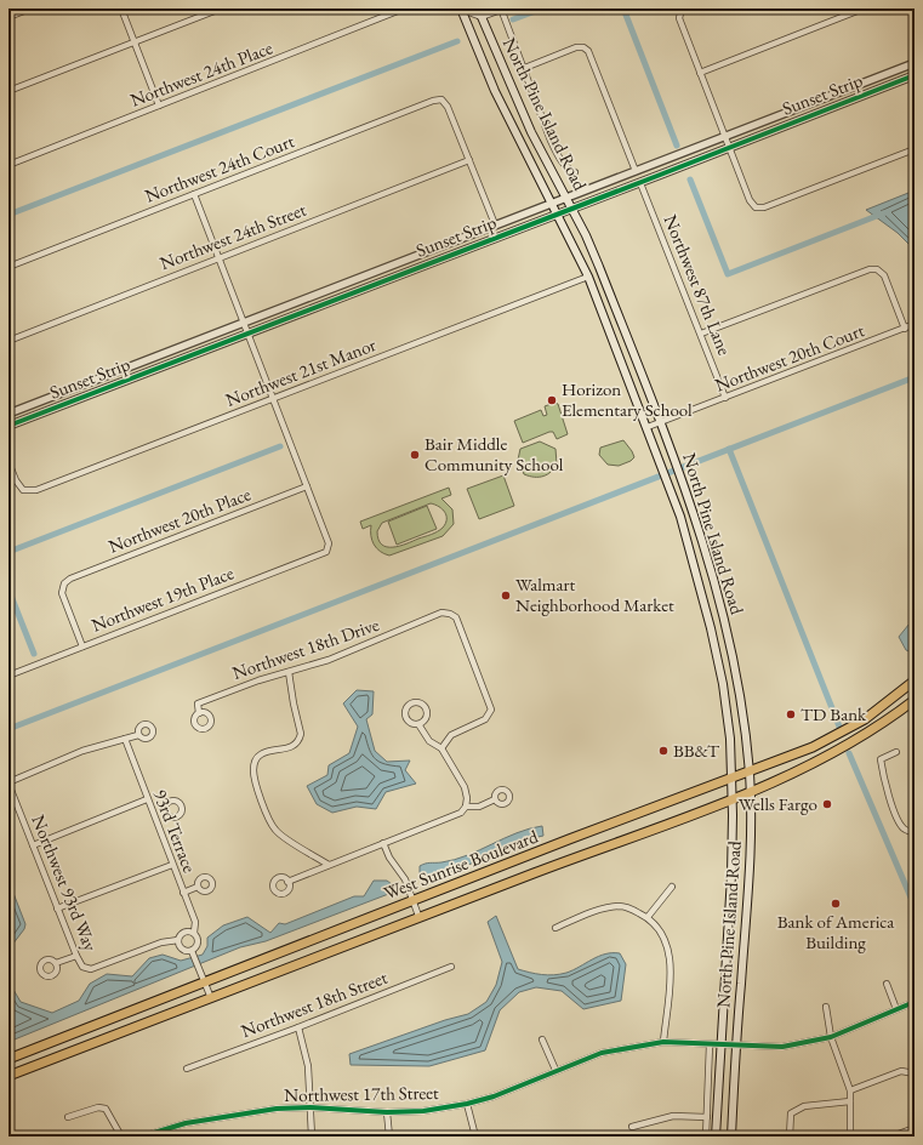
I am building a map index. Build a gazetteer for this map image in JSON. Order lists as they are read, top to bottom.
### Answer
{
  "streets": {
    "highway": ["West Sunrise Boulevard"],
    "main road": ["North Pine Island Road"],
    "street": [
      "Northwest 24th Place",
      "Sunset Strip",
      "Northwest 24th Court",
      "Northwest 24th Street",
      "Northwest 87th Lane",
      "Northwest 20th Court",
      "Northwest 21st Manor",
      "Northwest 20th Place",
      "Northwest 19th Place",
      "Northwest 18th Drive",
      "93rd Terrace",
      "Northwest 93rd Way",
      "Northwest 18th Street",
      "Northwest 17th Street"
    ]
  },
  "crossings": [
    ["Sunset Strip", "North Pine Island Road"],
    ["Sunset Strip", "Northwest 87th Lane"],
    ["North Pine Island Road", "Northwest 20th Court"],
    ["North Pine Island Road", "Northwest 21st Manor"],
    ["North Pine Island Road", "West Sunrise Boulevard"],
    ["North Pine Island Road", "Northwest 17th Street"],
    ["Northwest 24th Court", "Northwest 24th Street"],
    ["Northwest 87th Lane", "Northwest 20th Court"],
    ["Northwest 20th Place", "Northwest 19th Place"],
    ["93rd Terrace", "Northwest 93rd Way"]
  ],
  "places": [
    "Horizon Elementary School",
    "Bair Middle Community School",
    "Walmart Neighborhood Market",
    "TD Bank",
    "BB&T",
    "Wells Fargo",
    "Bank of America Building"
  ]
}
